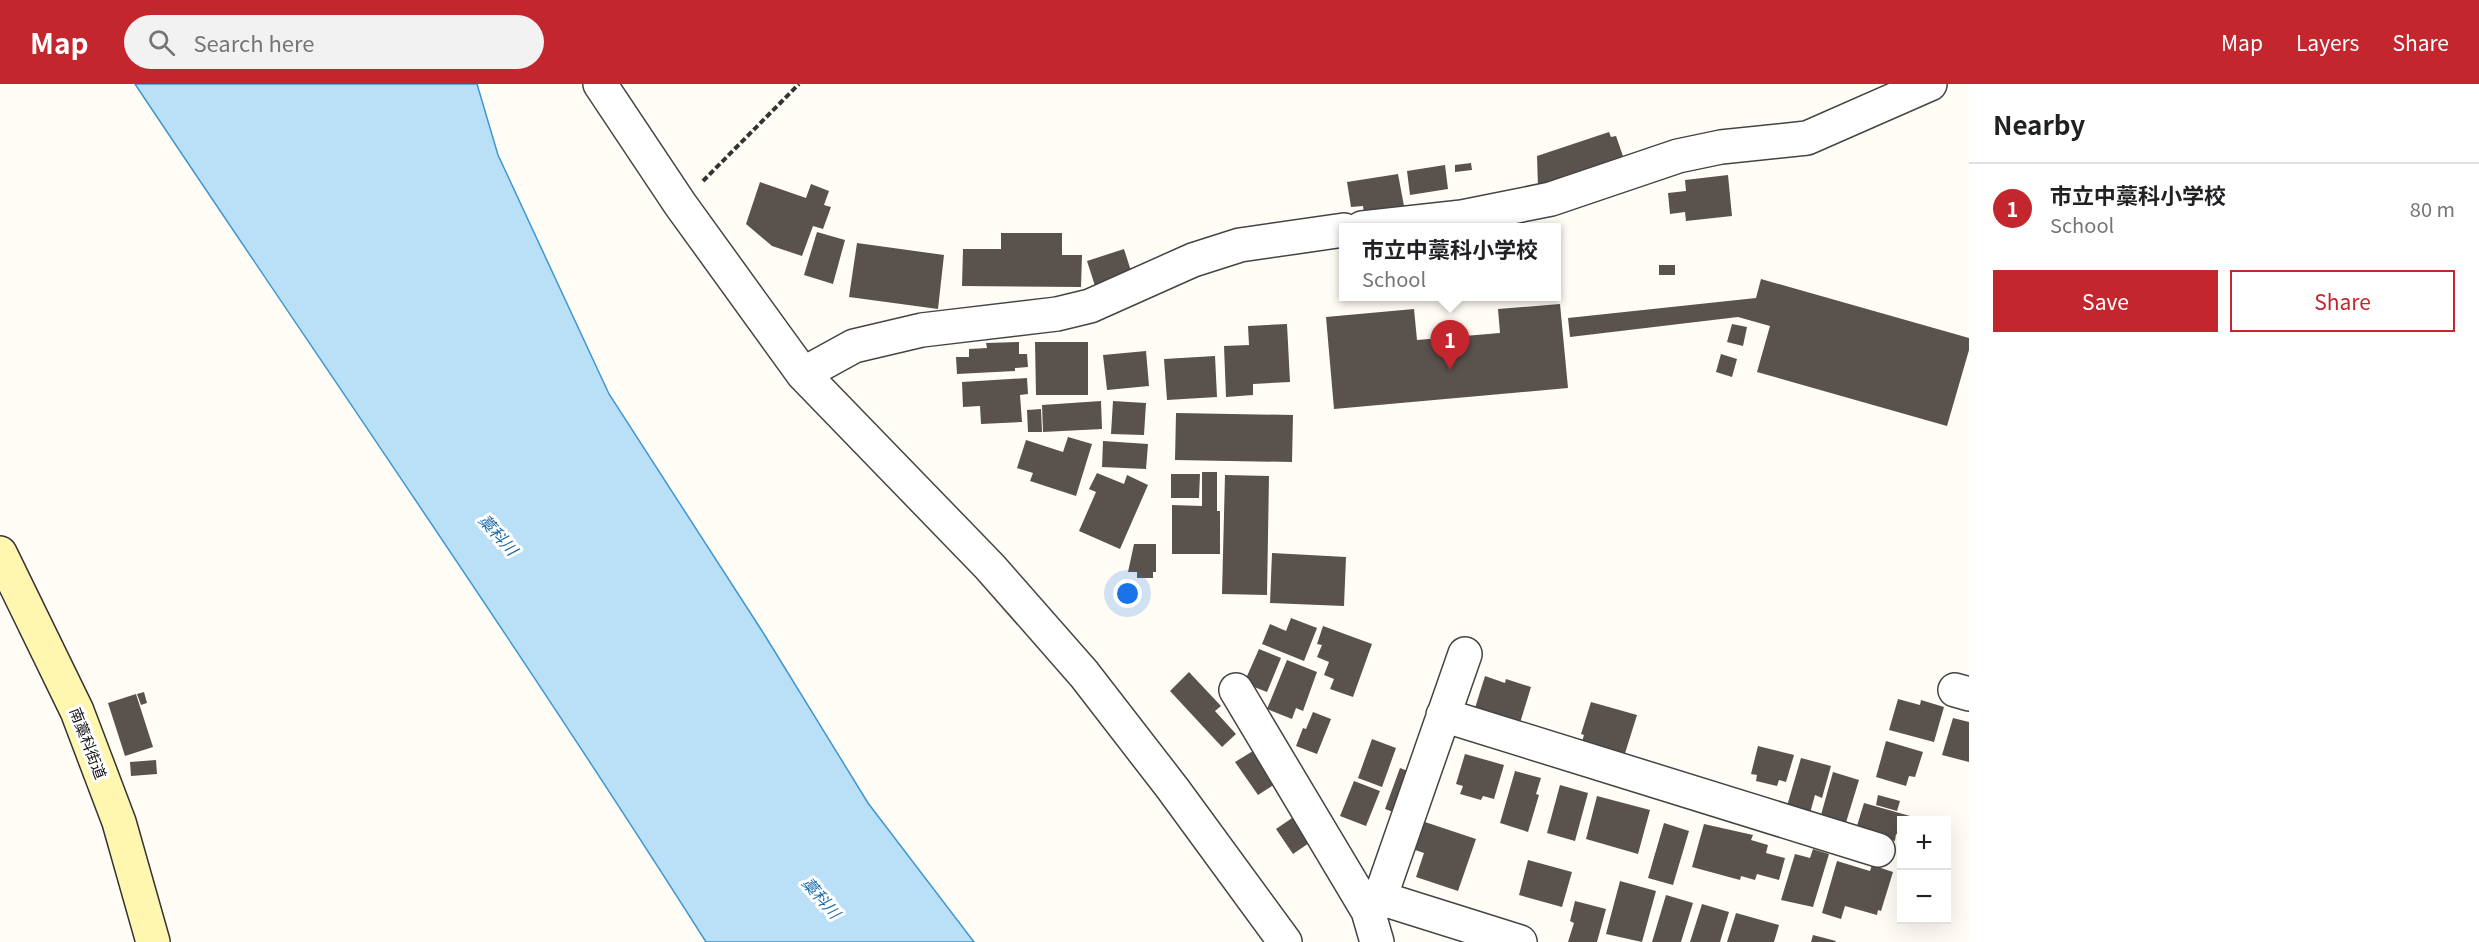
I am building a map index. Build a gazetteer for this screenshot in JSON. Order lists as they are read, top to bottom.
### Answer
{
  "streets": {
    "main road": ["南藁科街道"]
  },
  "water": ["藁科川"],
  "page": {
    "header": "Map",
    "search": "Search here",
    "nav": ["Map", "Layers", "Share"],
    "heading": "Nearby",
    "list": [
      {
        "mark": "1",
        "name": "市立中藁科小学校",
        "note": "School",
        "value": "80 m"
      }
    ],
    "popup": ["市立中藁科小学校", "School"],
    "buttons": ["Save", "Share"],
    "pins": "1",
    "map_buttons": ["+", "−"]
  }
}
